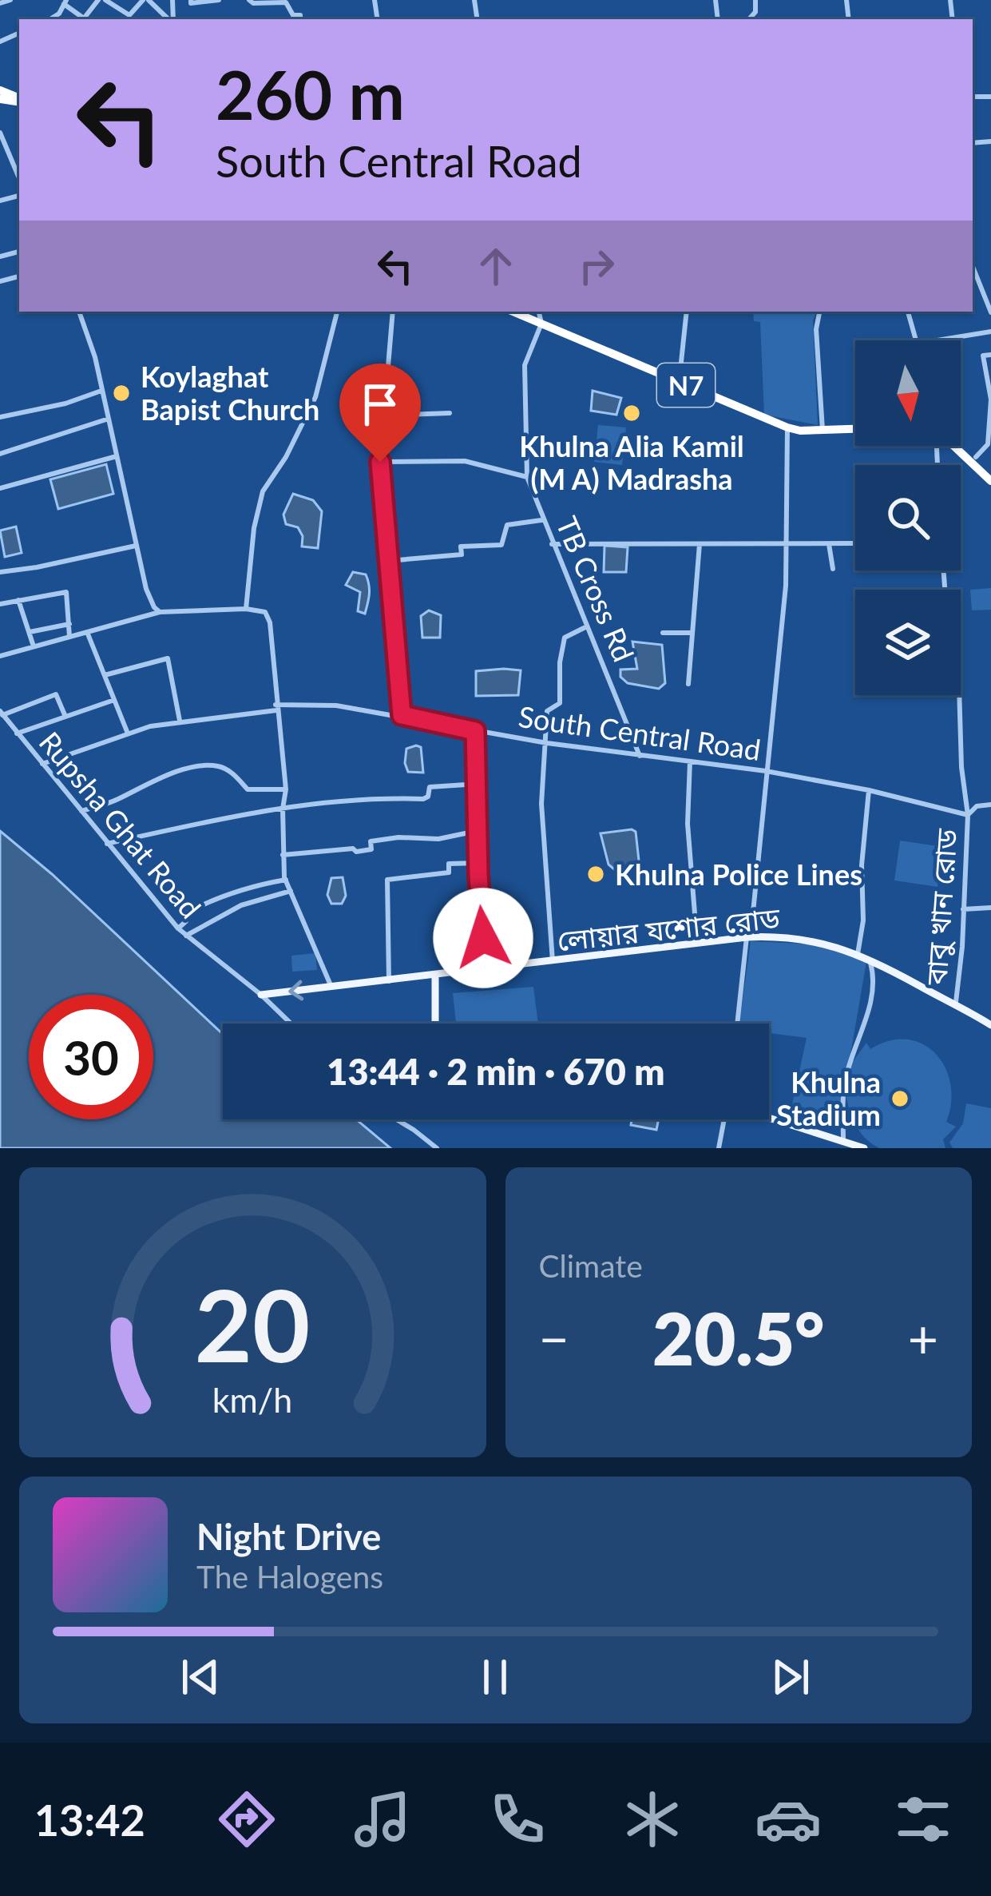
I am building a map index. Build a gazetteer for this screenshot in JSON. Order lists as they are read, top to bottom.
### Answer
{
  "streets": {
    "highway": ["N7"],
    "main road": ["লোয়ার যশোর রোড"],
    "street": [
      "TB Cross Rd",
      "South Central Road",
      "Rupsha Ghat Road",
      "বাবু খান রোড"
    ]
  },
  "crossings": [
    ["N7", "TB Cross Rd"],
    ["TB Cross Rd", "South Central Road"],
    ["South Central Road", "Rupsha Ghat Road"],
    ["South Central Road", "বাবু খান রোড"],
    ["Rupsha Ghat Road", "লোয়ার যশোর রোড"],
    ["বাবু খান রোড", "লোয়ার যশোর রোড"]
  ],
  "places": [
    "Koylaghat Bapist Church",
    "Khulna Alia Kamil (M A) Madrasha",
    "Khulna Police Lines",
    "Khulna Stadium"
  ],
  "north": "bottom",
  "page": {
    "turn": ["260 m", "South Central Road"],
    "limit": "30",
    "trip": "13:44 · 2 min · 670 m",
    "tile": "Climate",
    "heat": ["−", "20.5°", "+"],
    "song": ["Night Drive", "The Halogens"],
    "tabs": "13:42",
    "gauge": ["20", "km/h"]
  }
}
